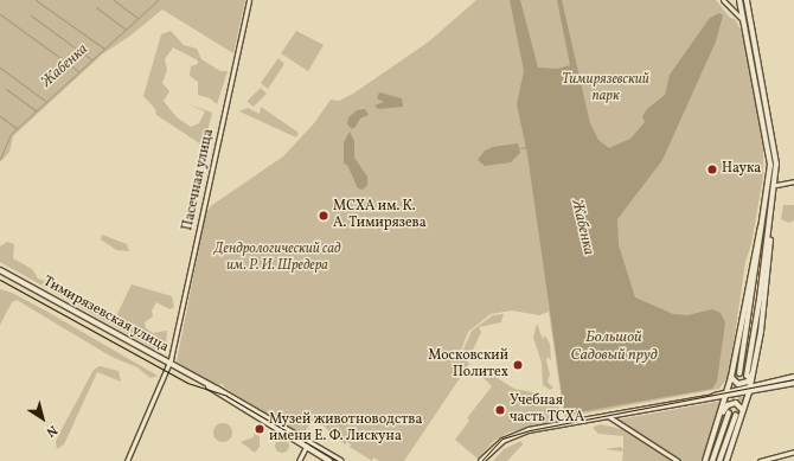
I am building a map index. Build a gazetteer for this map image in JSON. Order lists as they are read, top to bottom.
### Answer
{
  "streets": {
    "main road": ["Тимирязевская улица"],
    "street": ["Пасечная улица"]
  },
  "crossings": [
    ["Пасечная улица", "Тимирязевская улица"]
  ],
  "water": ["Жабенка", "Большой Садовый пруд"],
  "parks": ["Тимирязевский парк", "Дендрологический сад им. Р. И. Шредера"],
  "places": [
    "Наука",
    "МСХА им. К. А. Тимирязева",
    "Московский Политех",
    "Учебная часть ТСХА",
    "Музей животноводства имени Е. Ф. Лискуна"
  ],
  "north": "bottom right"
}
